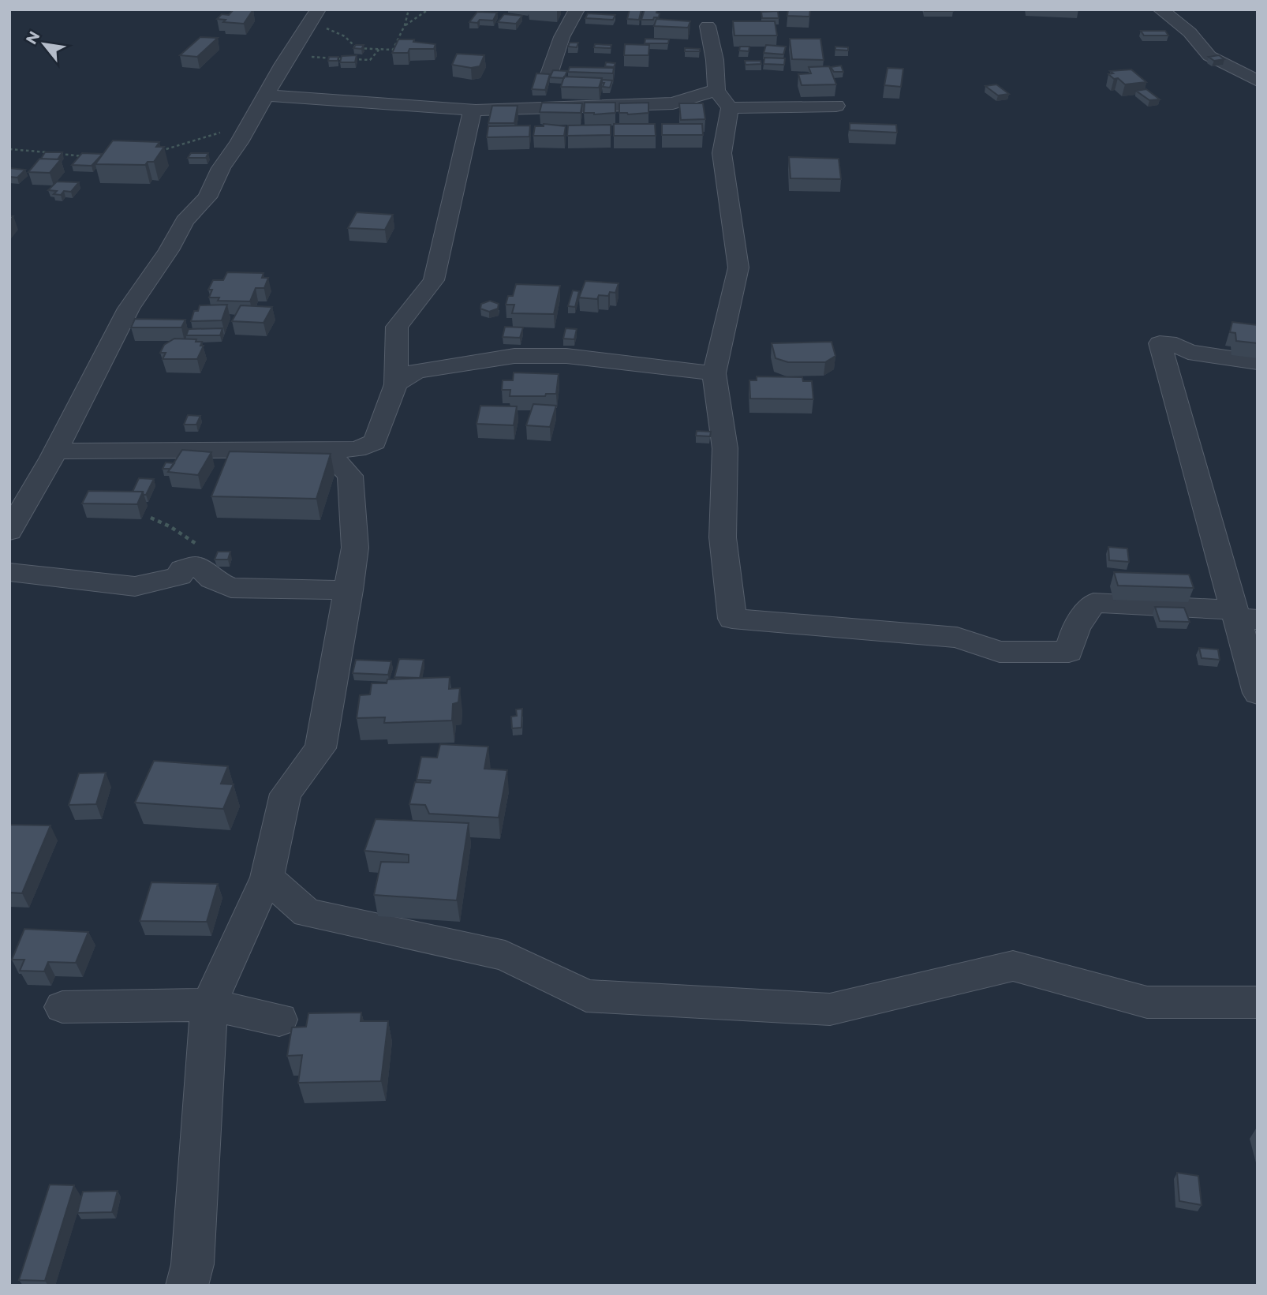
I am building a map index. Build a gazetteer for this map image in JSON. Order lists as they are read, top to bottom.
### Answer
{
  "north": "top left"
}
